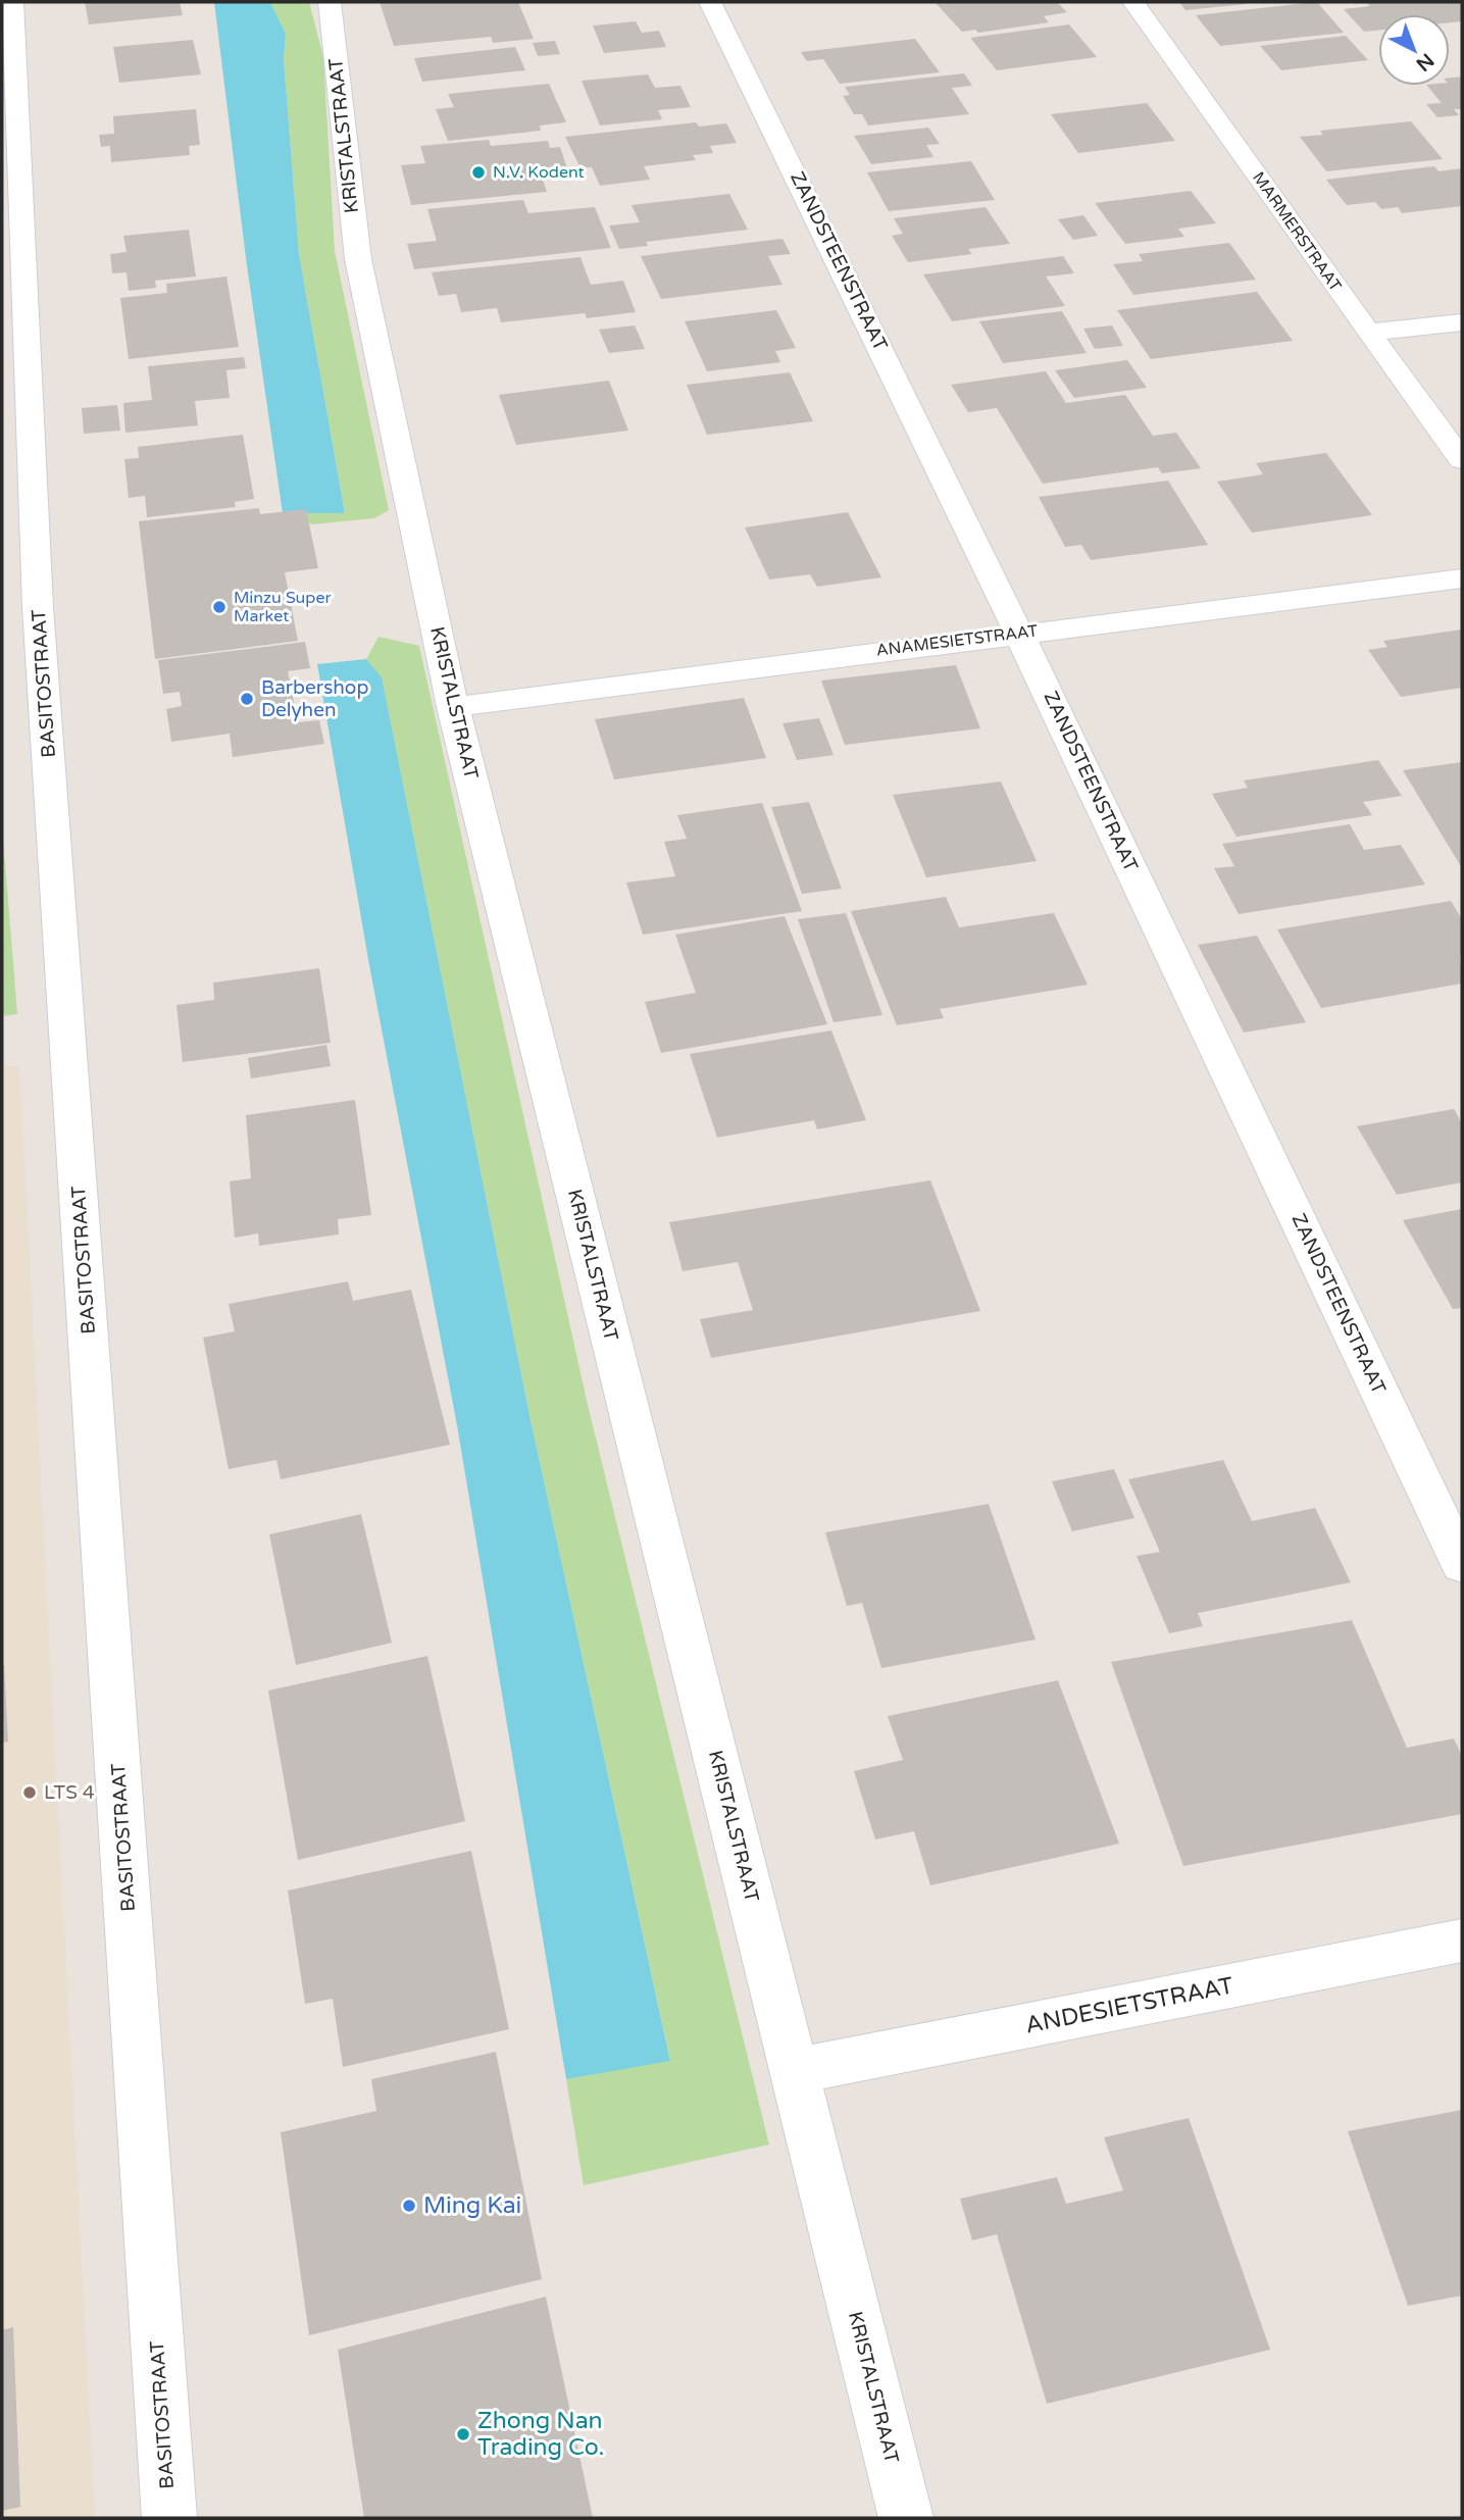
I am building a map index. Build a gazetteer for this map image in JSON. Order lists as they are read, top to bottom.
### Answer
{
  "streets": {
    "street": [
      "KRISTALSTRAAT",
      "MARMERSTRAAT",
      "ZANDSTEENSTRAAT",
      "ANAMESIETSTRAAT",
      "BASITOSTRAAT",
      "ANDESIETSTRAAT"
    ]
  },
  "crossings": [
    ["KRISTALSTRAAT", "ANAMESIETSTRAAT"],
    ["KRISTALSTRAAT", "ANDESIETSTRAAT"],
    ["ZANDSTEENSTRAAT", "ANAMESIETSTRAAT"]
  ],
  "places": [
    "N.V. Kodent",
    "Minzu Super Market",
    "Barbershop Delyhen",
    "LTS 4",
    "Ming Kai",
    "Zhong Nan Trading Co."
  ],
  "north": "bottom right"
}
